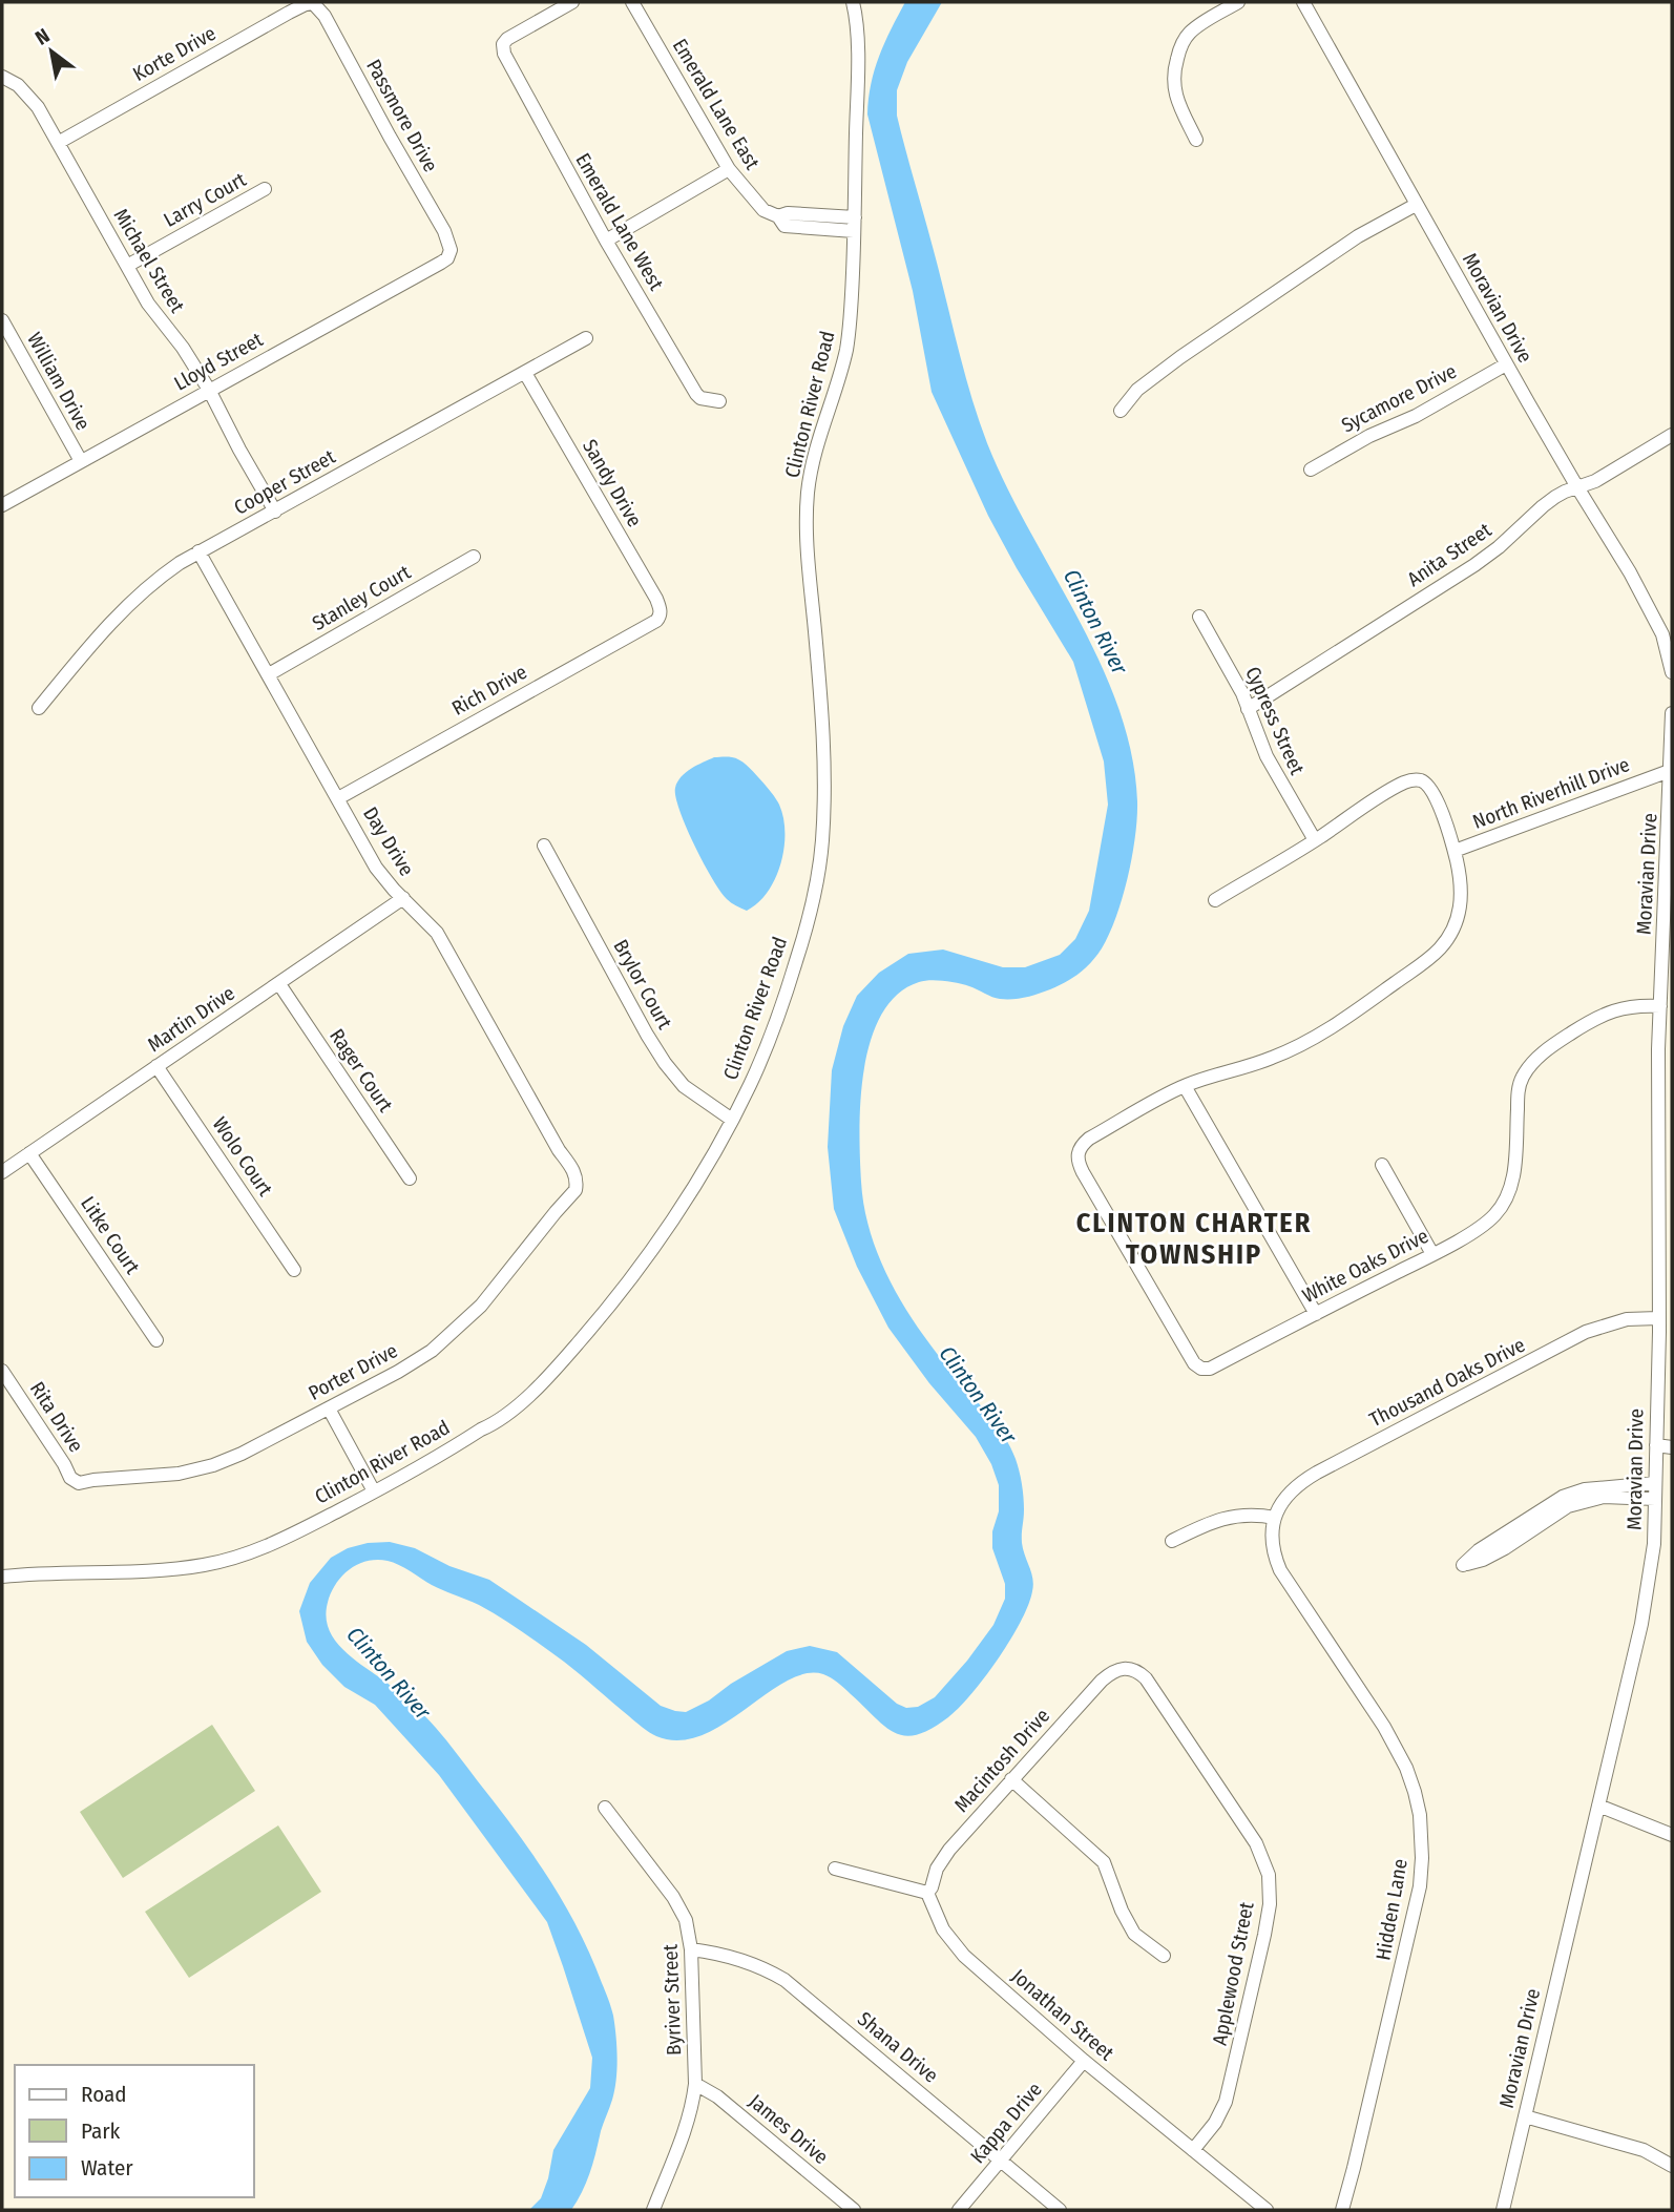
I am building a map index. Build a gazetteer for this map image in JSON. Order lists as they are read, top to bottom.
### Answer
{
  "streets": {
    "street": [
      "Korte Drive",
      "Emerald Lane East",
      "Passmore Drive",
      "Larry Court",
      "Emerald Lane West",
      "Michael Street",
      "Moravian Drive",
      "Lloyd Street",
      "William Drive",
      "Sycamore Drive",
      "Clinton River Road",
      "Cooper Street",
      "Sandy Drive",
      "Anita Street",
      "Stanley Court",
      "Rich Drive",
      "Cypress Street",
      "North Riverhill Drive",
      "Day Drive",
      "Brylor Court",
      "Martin Drive",
      "Rager Court",
      "Wolo Court",
      "Litke Court",
      "White Oaks Drive",
      "Porter Drive",
      "Thousand Oaks Drive",
      "Rita Drive",
      "Macintosh Drive",
      "Hidden Lane",
      "Applewood Street",
      "Byriver Street",
      "Jonathan Street",
      "Shana Drive",
      "Kappa Drive",
      "James Drive"
    ]
  },
  "crossings": [
    ["Korte Drive", "Passmore Drive"],
    ["Korte Drive", "Michael Street"],
    ["Emerald Lane East", "Clinton River Road"],
    ["Passmore Drive", "Lloyd Street"],
    ["Larry Court", "Michael Street"],
    ["Michael Street", "Lloyd Street"],
    ["Michael Street", "Cooper Street"],
    ["Moravian Drive", "Sycamore Drive"],
    ["Moravian Drive", "Anita Street"],
    ["Moravian Drive", "North Riverhill Drive"],
    ["Moravian Drive", "White Oaks Drive"],
    ["Moravian Drive", "Thousand Oaks Drive"],
    ["Lloyd Street", "William Drive"],
    ["Clinton River Road", "Brylor Court"],
    ["Cooper Street", "Sandy Drive"],
    ["Cooper Street", "Day Drive"],
    ["Sandy Drive", "Rich Drive"],
    ["Anita Street", "Cypress Street"],
    ["Stanley Court", "Day Drive"],
    ["Rich Drive", "Day Drive"],
    ["Cypress Street", "North Riverhill Drive"],
    ["Day Drive", "Martin Drive"],
    ["Day Drive", "Porter Drive"],
    ["Martin Drive", "Rager Court"],
    ["Martin Drive", "Wolo Court"],
    ["Martin Drive", "Litke Court"],
    ["Porter Drive", "Rita Drive"],
    ["Thousand Oaks Drive", "Hidden Lane"],
    ["Macintosh Drive", "Applewood Street"],
    ["Macintosh Drive", "Jonathan Street"],
    ["Applewood Street", "Jonathan Street"],
    ["Byriver Street", "Shana Drive"],
    ["Byriver Street", "James Drive"],
    ["Jonathan Street", "Kappa Drive"],
    ["Shana Drive", "Kappa Drive"]
  ],
  "districts": ["CLINTON CHARTER TOWNSHIP"],
  "water": ["Clinton River"],
  "legend": ["Road", "Park", "Water"],
  "north": "top left"
}
